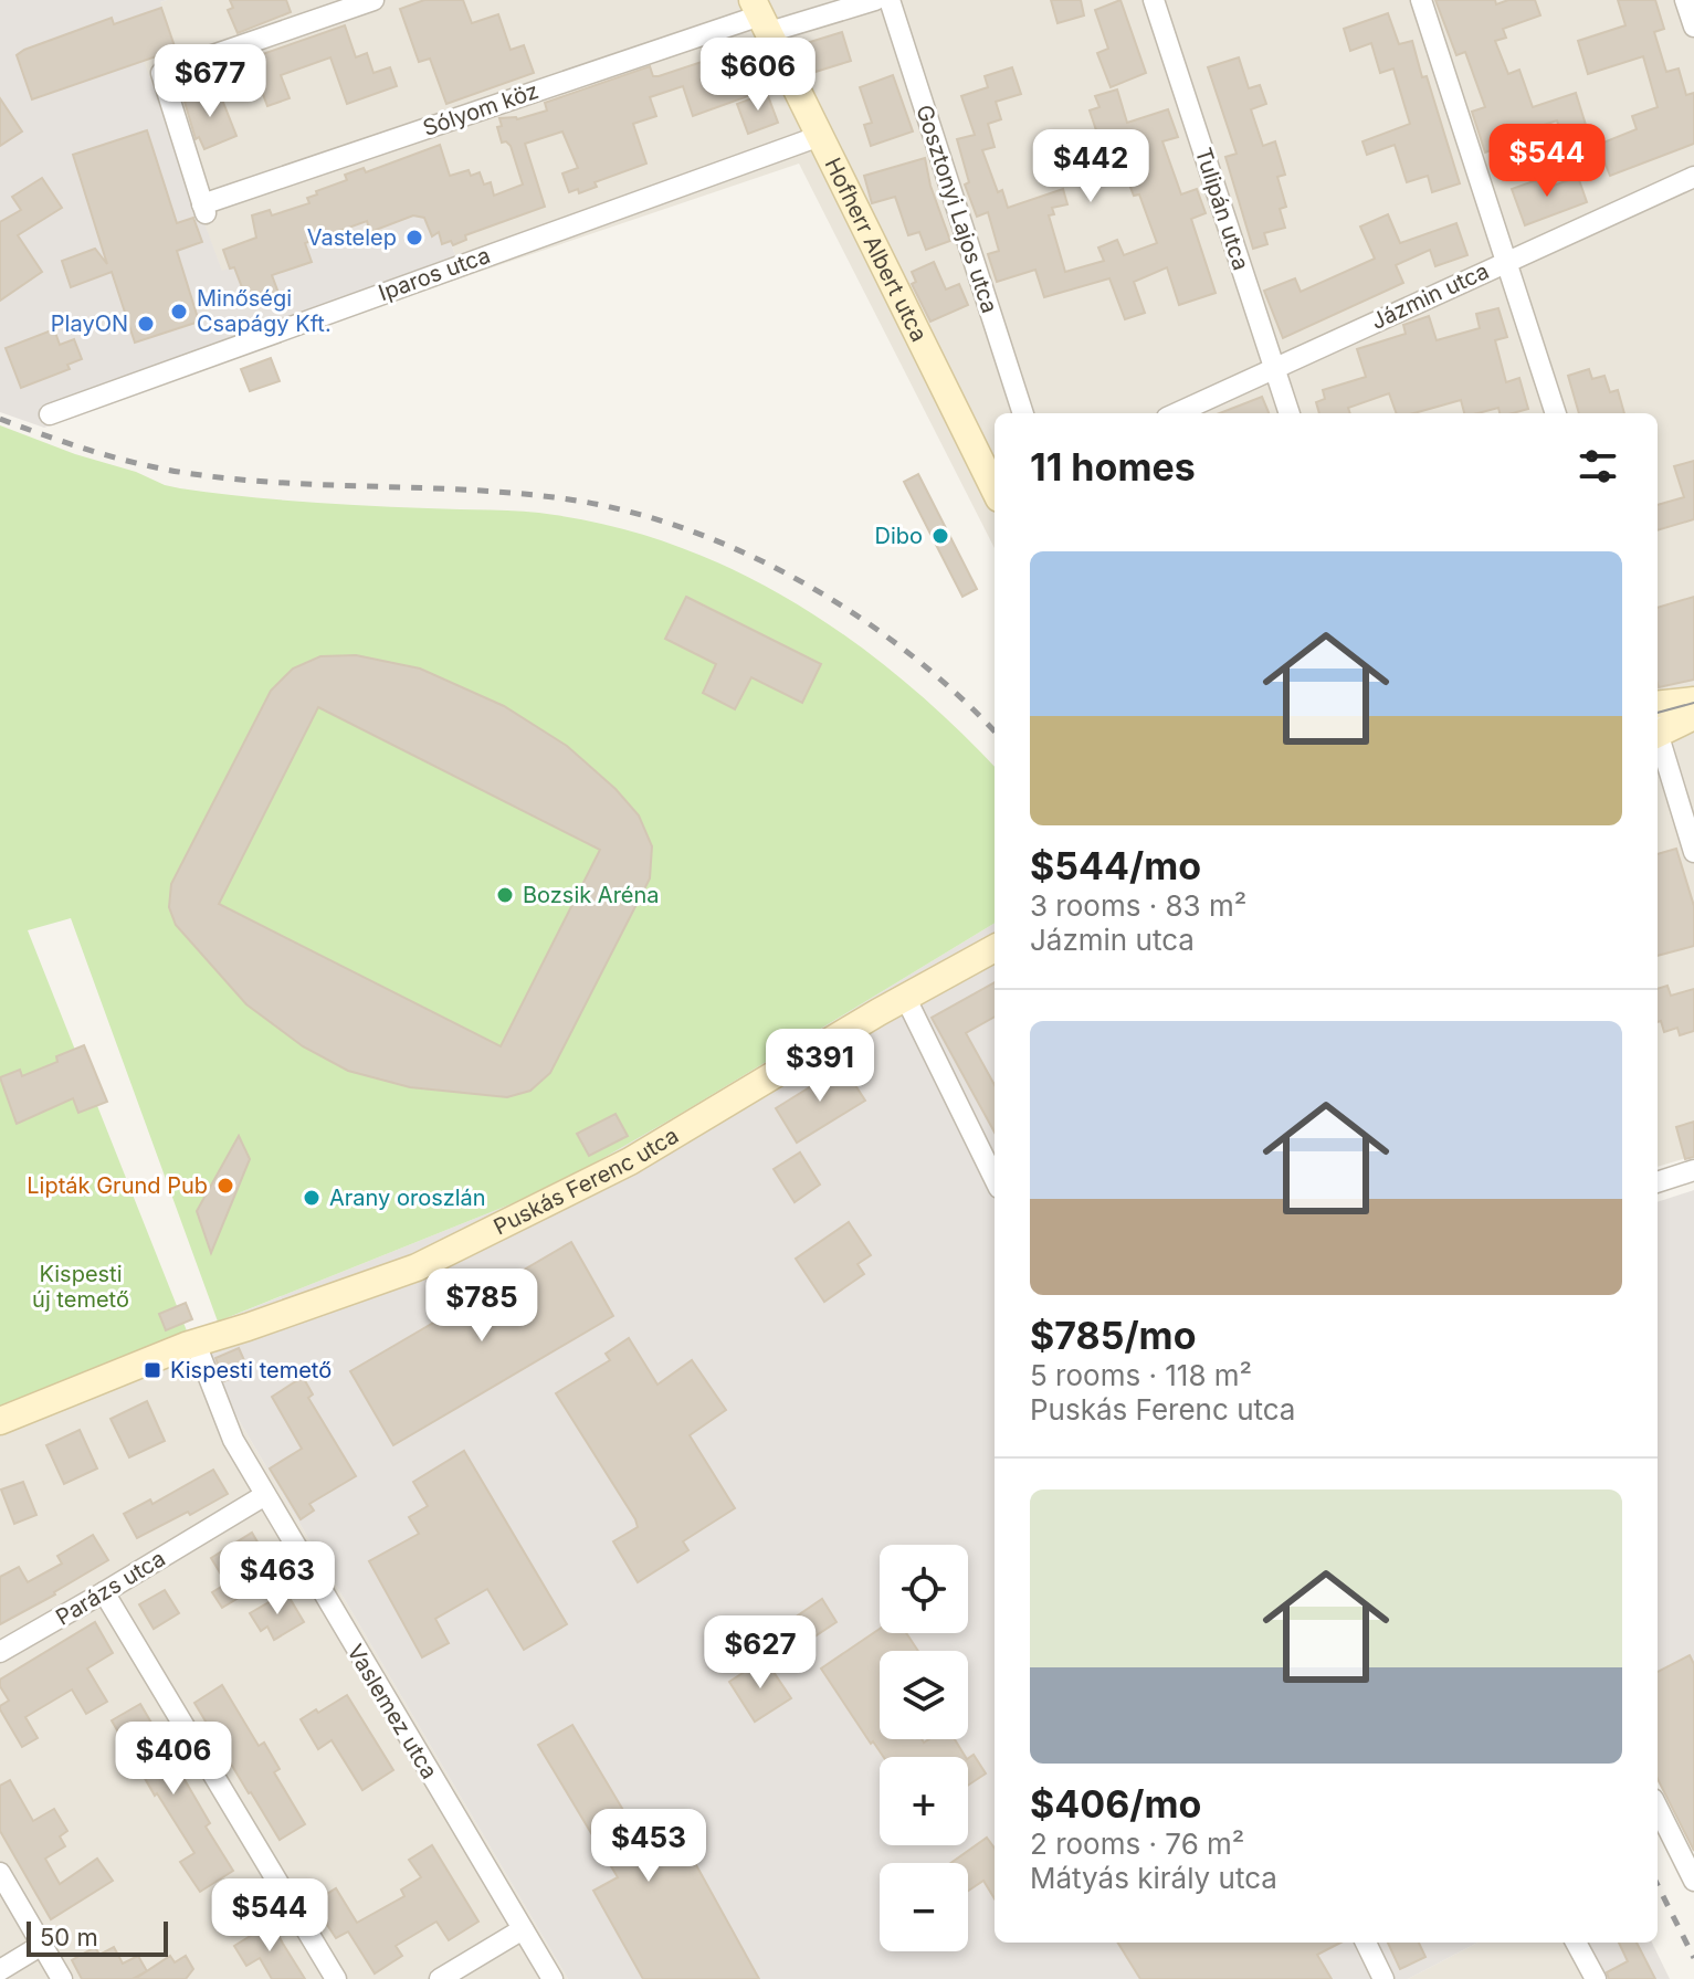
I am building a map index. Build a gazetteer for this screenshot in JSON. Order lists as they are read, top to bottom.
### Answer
{
  "streets": {
    "street": [
      "Sólyom köz",
      "Gosztonyi Lajos utca",
      "Tulipán utca",
      "Hofherr Albert utca",
      "Iparos utca",
      "Jázmin utca",
      "Puskás Ferenc utca",
      "Parázs utca",
      "Vaslemez utca"
    ]
  },
  "crossings": [
    ["Sólyom köz", "Hofherr Albert utca"],
    ["Tulipán utca", "Jázmin utca"],
    ["Hofherr Albert utca", "Iparos utca"],
    ["Puskás Ferenc utca", "Vaslemez utca"],
    ["Parázs utca", "Vaslemez utca"]
  ],
  "parks": ["Kispesti új temető"],
  "places": {
    "other": [
      "Vastelep",
      "Minőségi Csapágy Kft.",
      "PlayON",
      "Dibo",
      "Bozsik Aréna",
      "Lipták Grund Pub",
      "Arany oroszlán"
    ],
    "transit": ["Kispesti temető"]
  },
  "scale_bar": "50 m",
  "page": {
    "price": [
      "$606",
      "$677",
      "$544",
      "$442",
      "$391",
      "$785",
      "$463",
      "$627",
      "$406",
      "$453",
      "$544"
    ],
    "heading": "11 homes",
    "list": [
      {
        "name": "$544/mo",
        "note": "3 rooms · 83 m² · Jázmin utca"
      },
      {
        "name": "$785/mo",
        "note": "5 rooms · 118 m² · Puskás Ferenc utca"
      },
      {
        "name": "$406/mo",
        "note": "2 rooms · 76 m² · Mátyás király utca"
      }
    ],
    "map_buttons": ["+", "−"],
    "scale": "50 m"
  }
}
